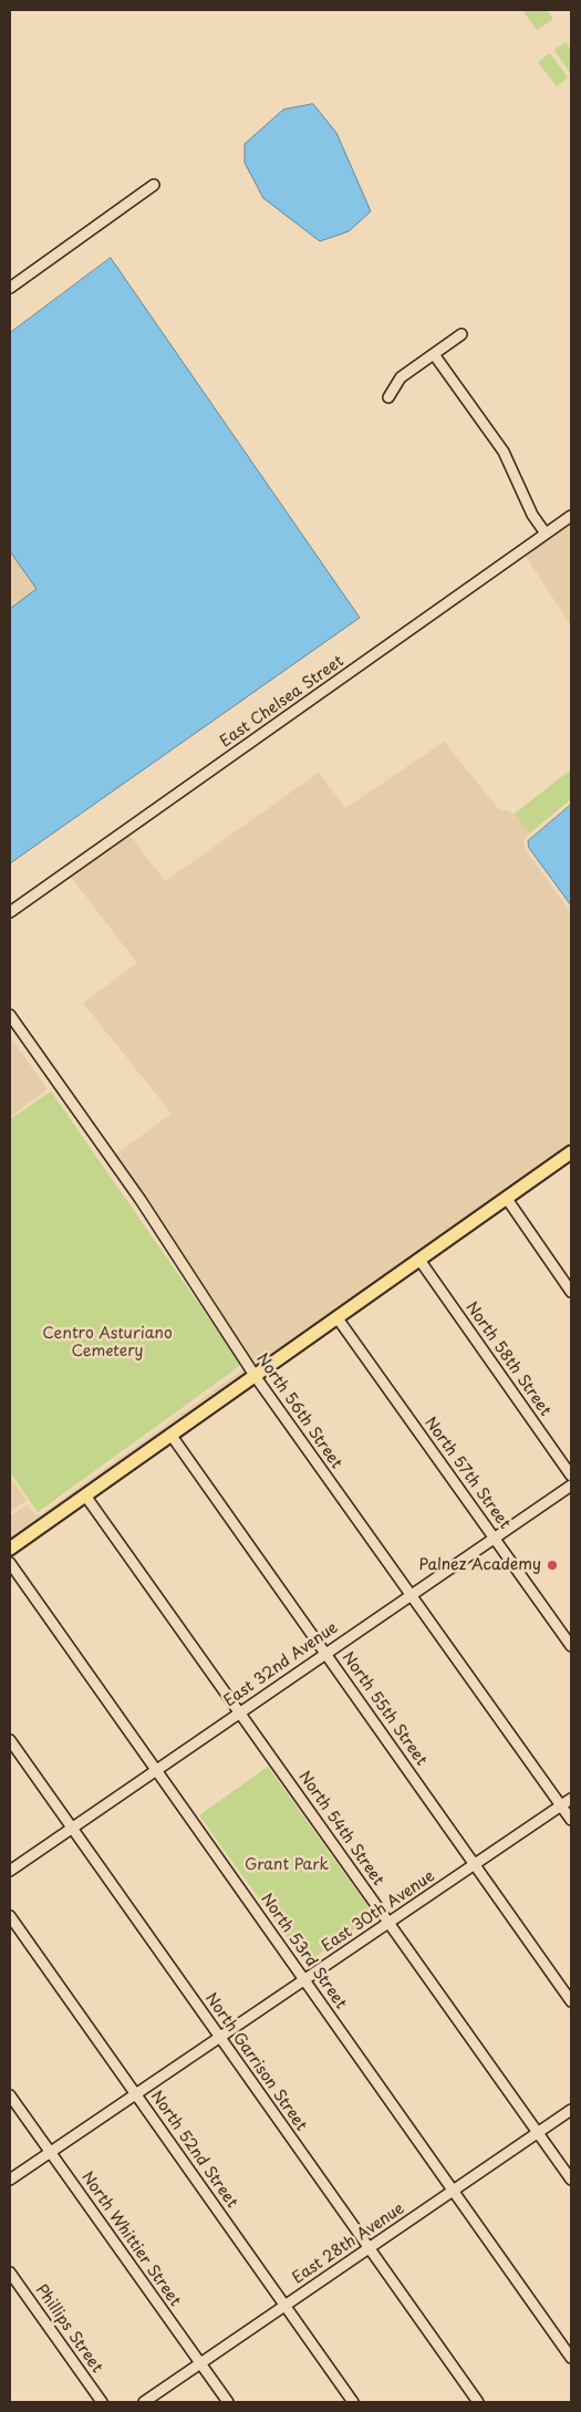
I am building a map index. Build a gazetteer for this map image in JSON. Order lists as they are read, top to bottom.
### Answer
{
  "streets": {
    "street": [
      "East Chelsea Street",
      "North 58th Street",
      "North 56th Street",
      "North 57th Street",
      "East 32nd Avenue",
      "North 55th Street",
      "North 54th Street",
      "East 30th Avenue",
      "North 53rd Street",
      "North Garrison Street",
      "North 52nd Street",
      "North Whittier Street",
      "East 28th Avenue",
      "Phillips Street"
    ]
  },
  "crossings": [
    ["North 56th Street", "East 32nd Avenue"],
    ["North 56th Street", "East 30th Avenue"],
    ["North 57th Street", "East 32nd Avenue"],
    ["East 32nd Avenue", "North 55th Street"],
    ["East 32nd Avenue", "North 54th Street"],
    ["East 32nd Avenue", "North 53rd Street"],
    ["East 32nd Avenue", "North Garrison Street"],
    ["North 55th Street", "East 30th Avenue"],
    ["North 54th Street", "East 30th Avenue"],
    ["North 54th Street", "East 28th Avenue"],
    ["East 30th Avenue", "North 53rd Street"],
    ["East 30th Avenue", "North Garrison Street"],
    ["East 30th Avenue", "North 52nd Street"],
    ["East 30th Avenue", "North Whittier Street"],
    ["North 53rd Street", "East 28th Avenue"],
    ["North Garrison Street", "East 28th Avenue"],
    ["North 52nd Street", "East 28th Avenue"],
    ["North Whittier Street", "East 28th Avenue"]
  ],
  "parks": ["Centro Asturiano Cemetery", "Grant Park"],
  "places": ["Palnez Academy"]
}
